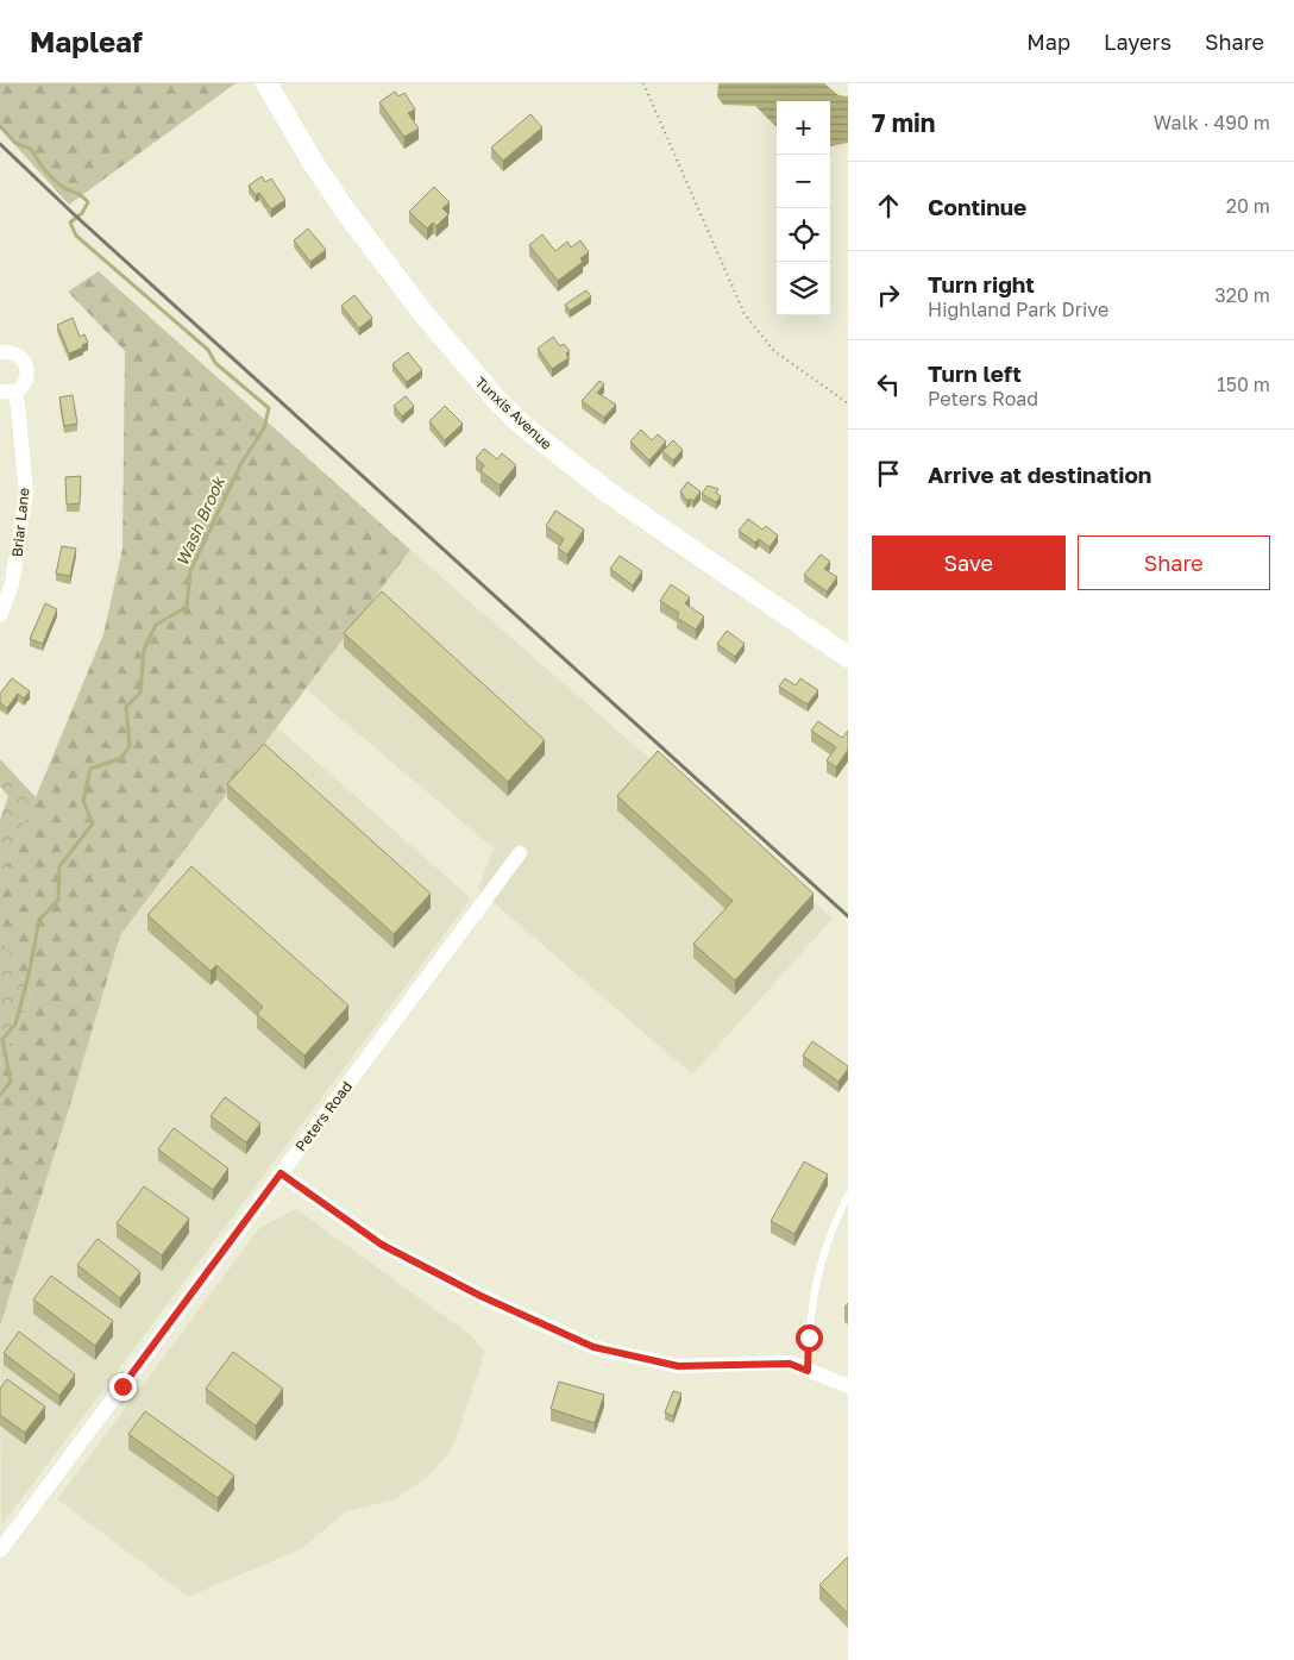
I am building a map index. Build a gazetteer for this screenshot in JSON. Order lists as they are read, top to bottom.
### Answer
{
  "streets": {
    "main road": ["Tunxis Avenue"],
    "street": ["Briar Lane", "Peters Road"]
  },
  "water": ["Wash Brook"],
  "page": {
    "header": "Mapleaf",
    "nav": ["Map", "Layers", "Share"],
    "heading": ["7 min", "Walk · 490 m"],
    "map_buttons": ["+", "−"],
    "list": [
      ["Continue", "20 m"],
      ["Turn right", "Highland Park Drive", "320 m"],
      ["Turn left", "Peters Road", "150 m"],
      "Arrive at destination"
    ],
    "buttons": ["Save", "Share"]
  }
}
